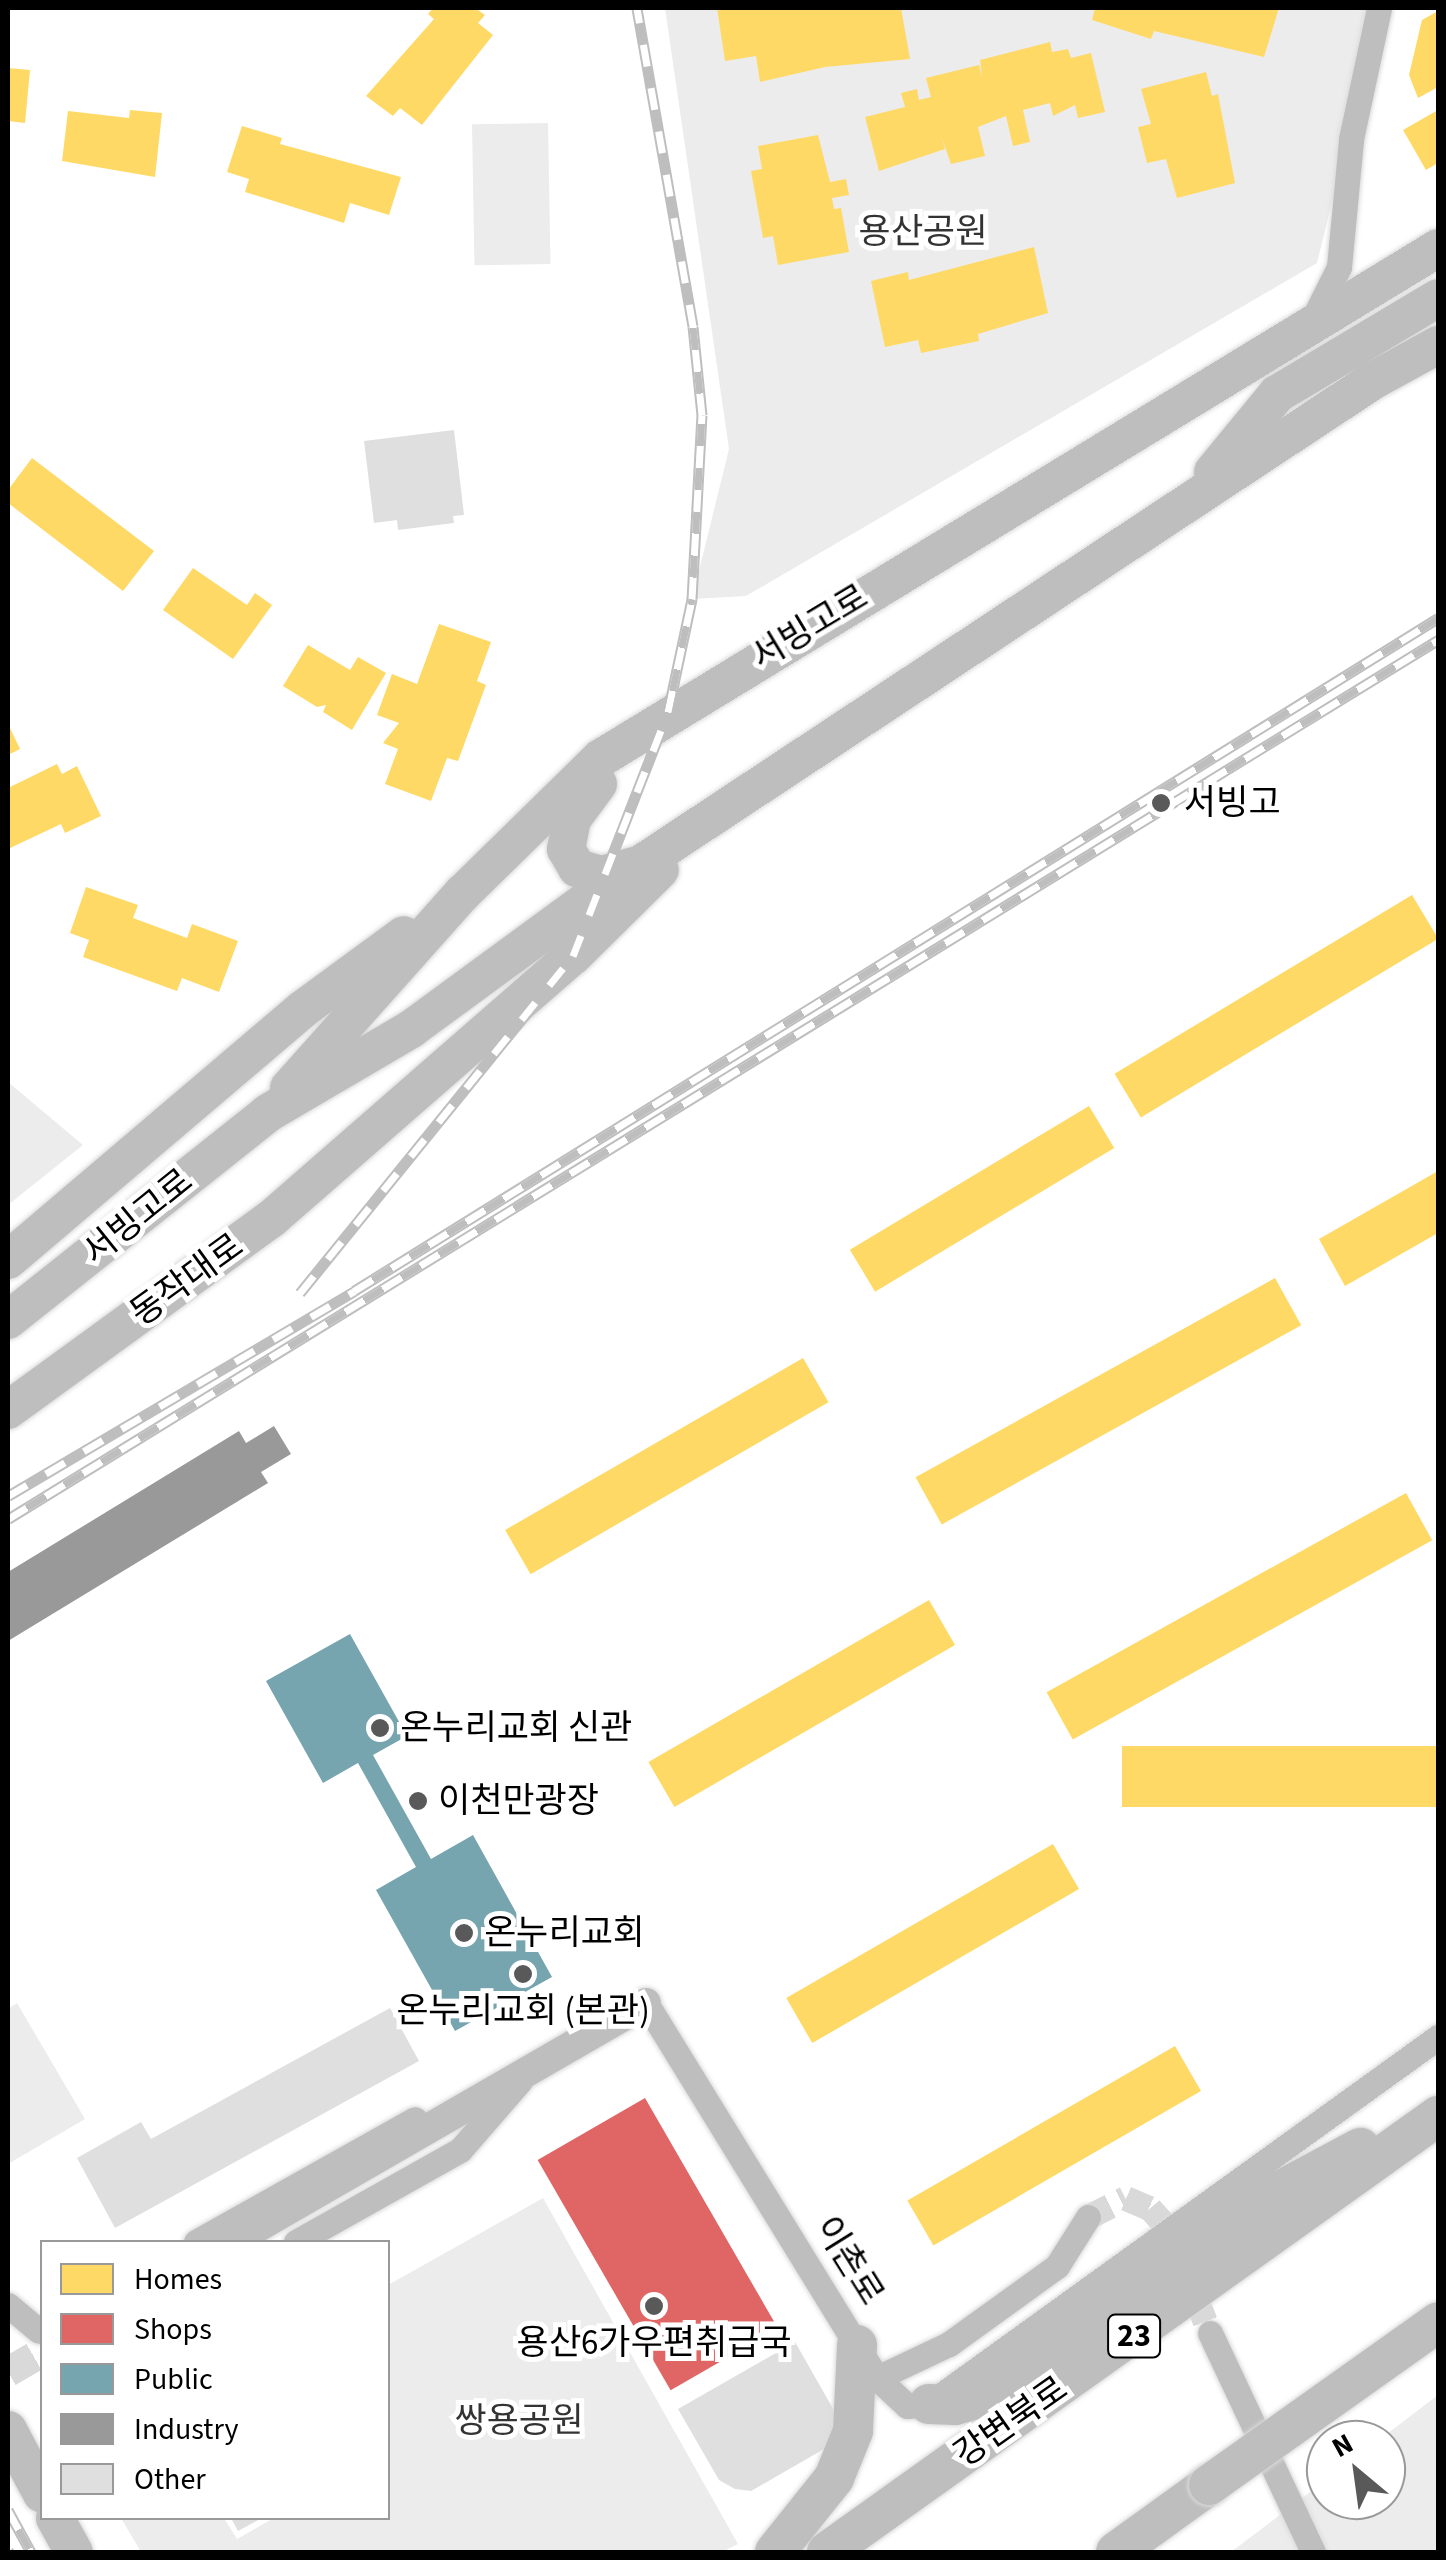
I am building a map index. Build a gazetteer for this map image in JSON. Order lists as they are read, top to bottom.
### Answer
{
  "streets": {
    "highway": ["23", "강변북로"],
    "main road": ["서빙고로", "동작대로"],
    "street": ["이촌로"]
  },
  "crossings": [
    ["서빙고로", "동작대로"]
  ],
  "parks": ["용산공원", "쌍용공원"],
  "places": [
    "서빙고",
    "온누리교회 신관",
    "이천만광장",
    "온누리교회",
    "온누리교회 (본관)",
    "용산6가우편취급국"
  ],
  "legend": [
    "Homes",
    "Shops",
    "Public",
    "Industry",
    "Other"
  ],
  "north": "top left"
}
